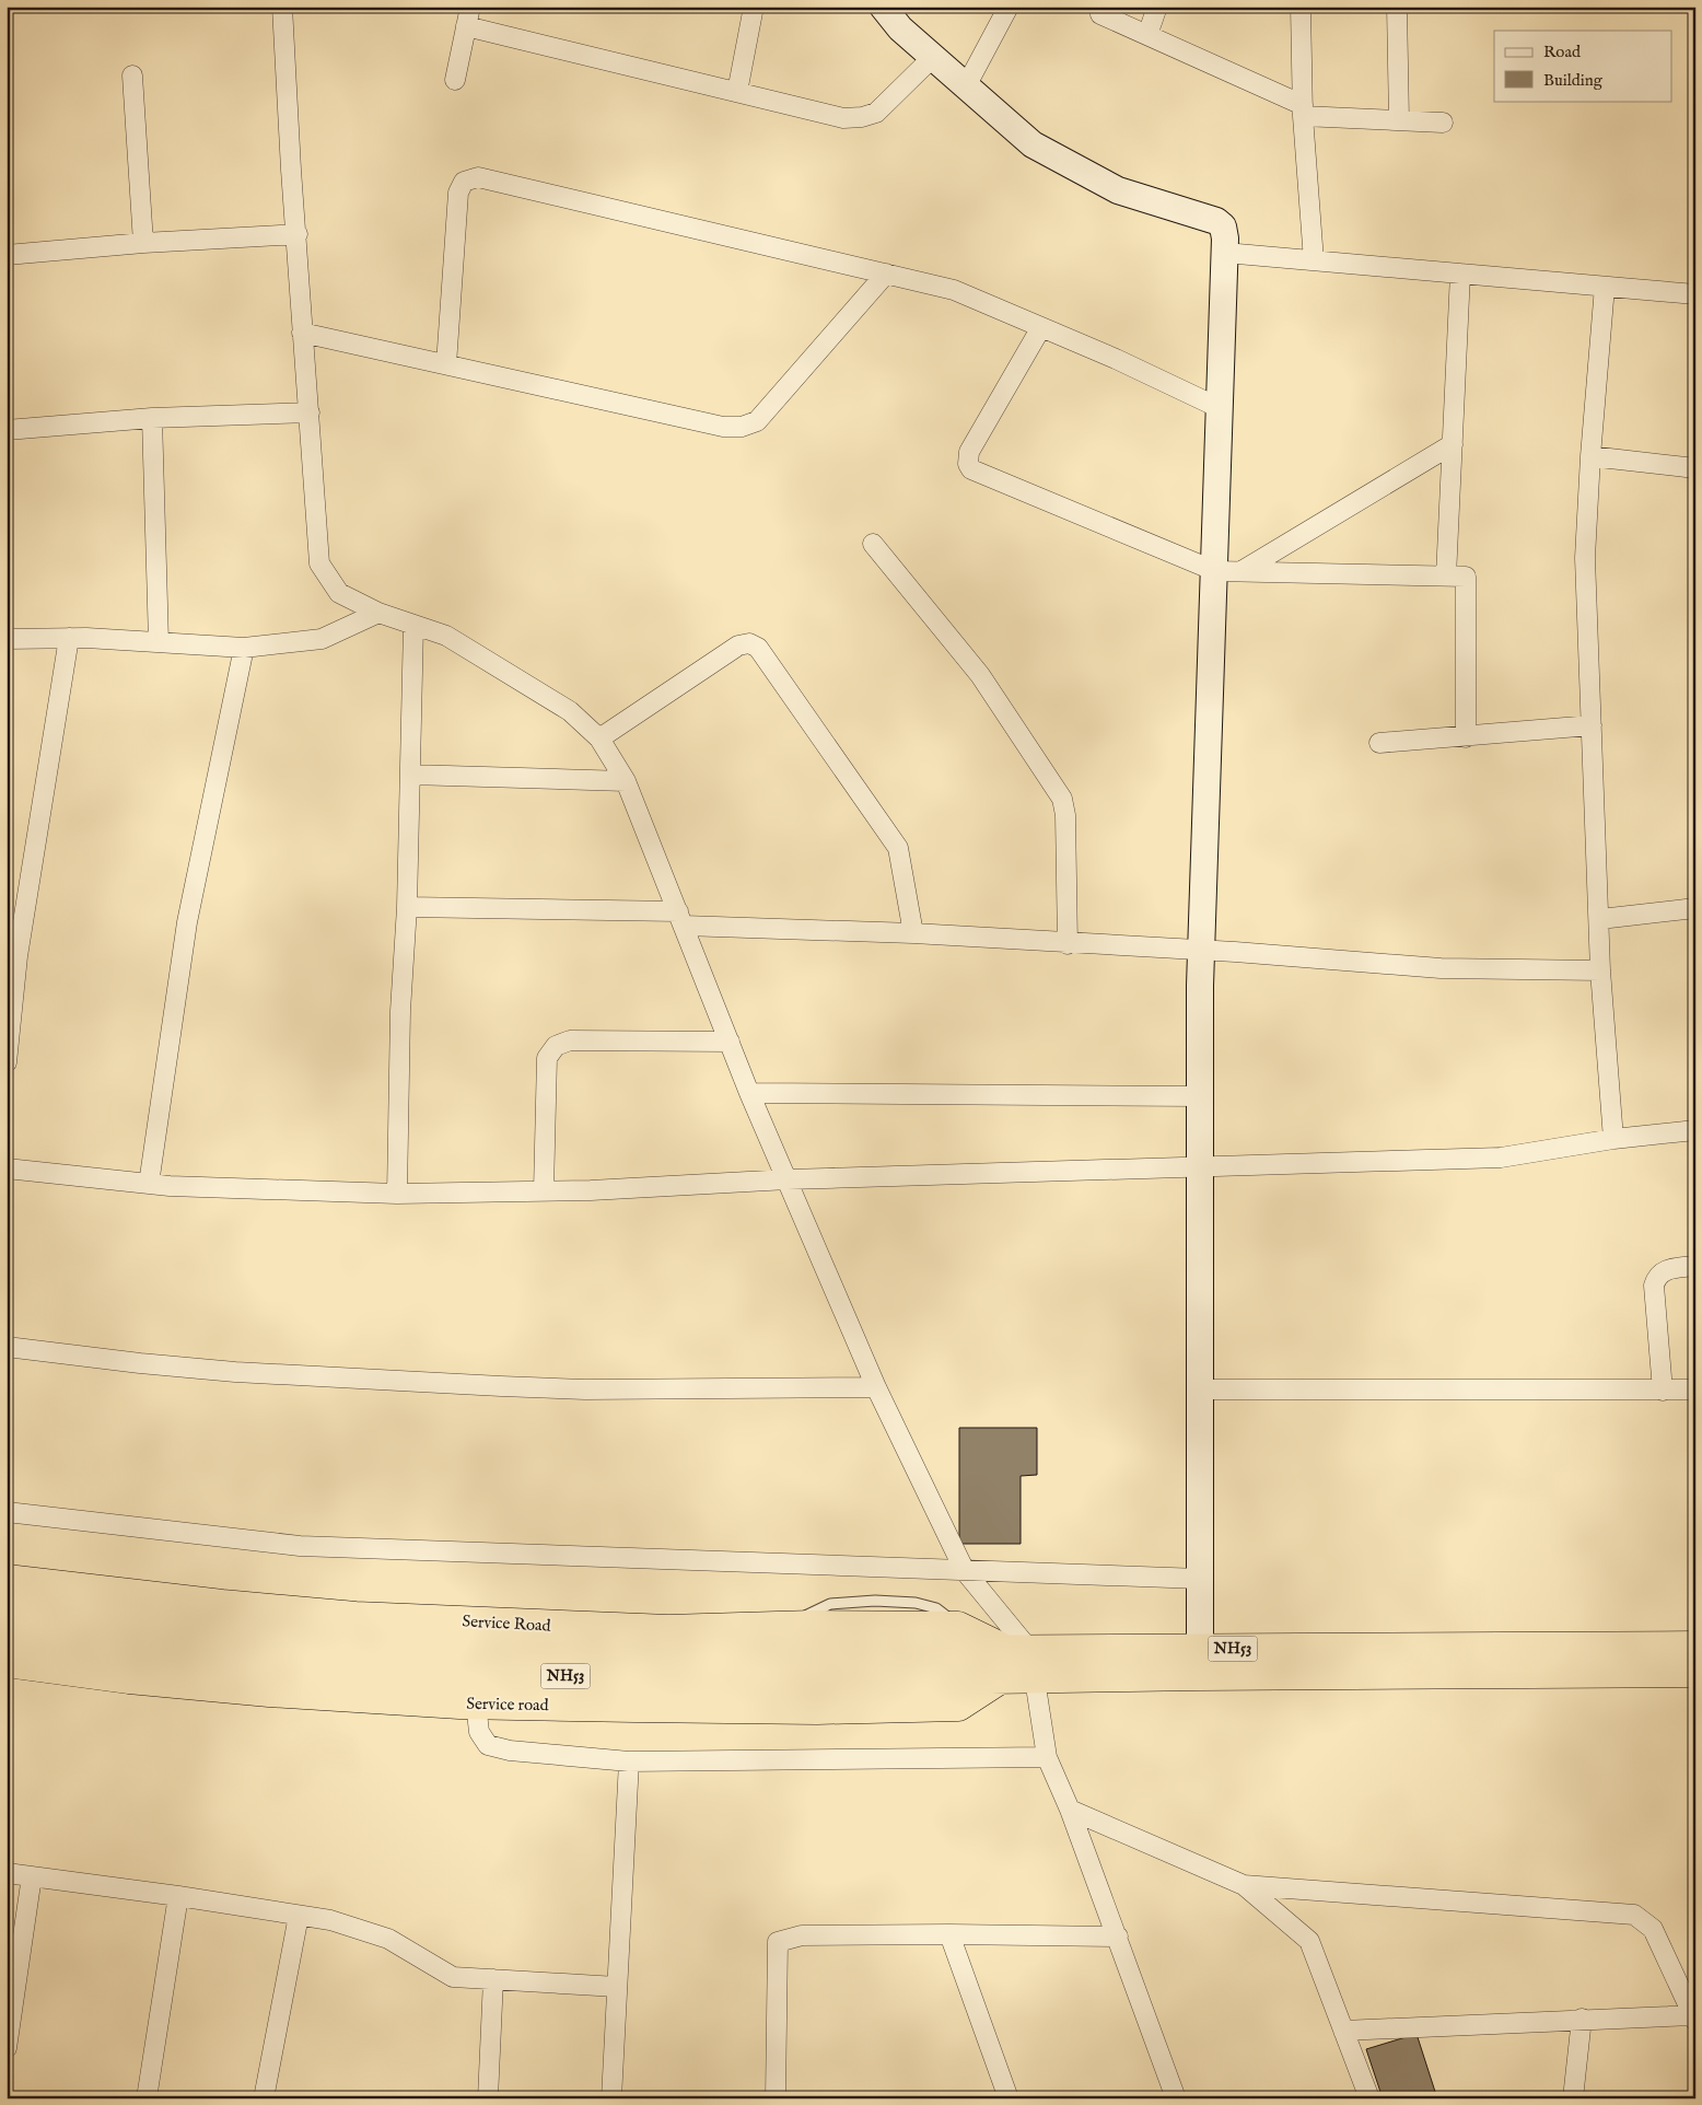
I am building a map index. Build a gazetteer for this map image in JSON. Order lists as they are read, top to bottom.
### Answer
{
  "streets": {
    "highway": ["Service Road", "NH53", "Service road"]
  },
  "crossings": [
    ["Service Road", "NH53"],
    ["Service Road", "Service road"],
    ["NH53", "Service road"]
  ],
  "legend": ["Road", "Building"]
}
